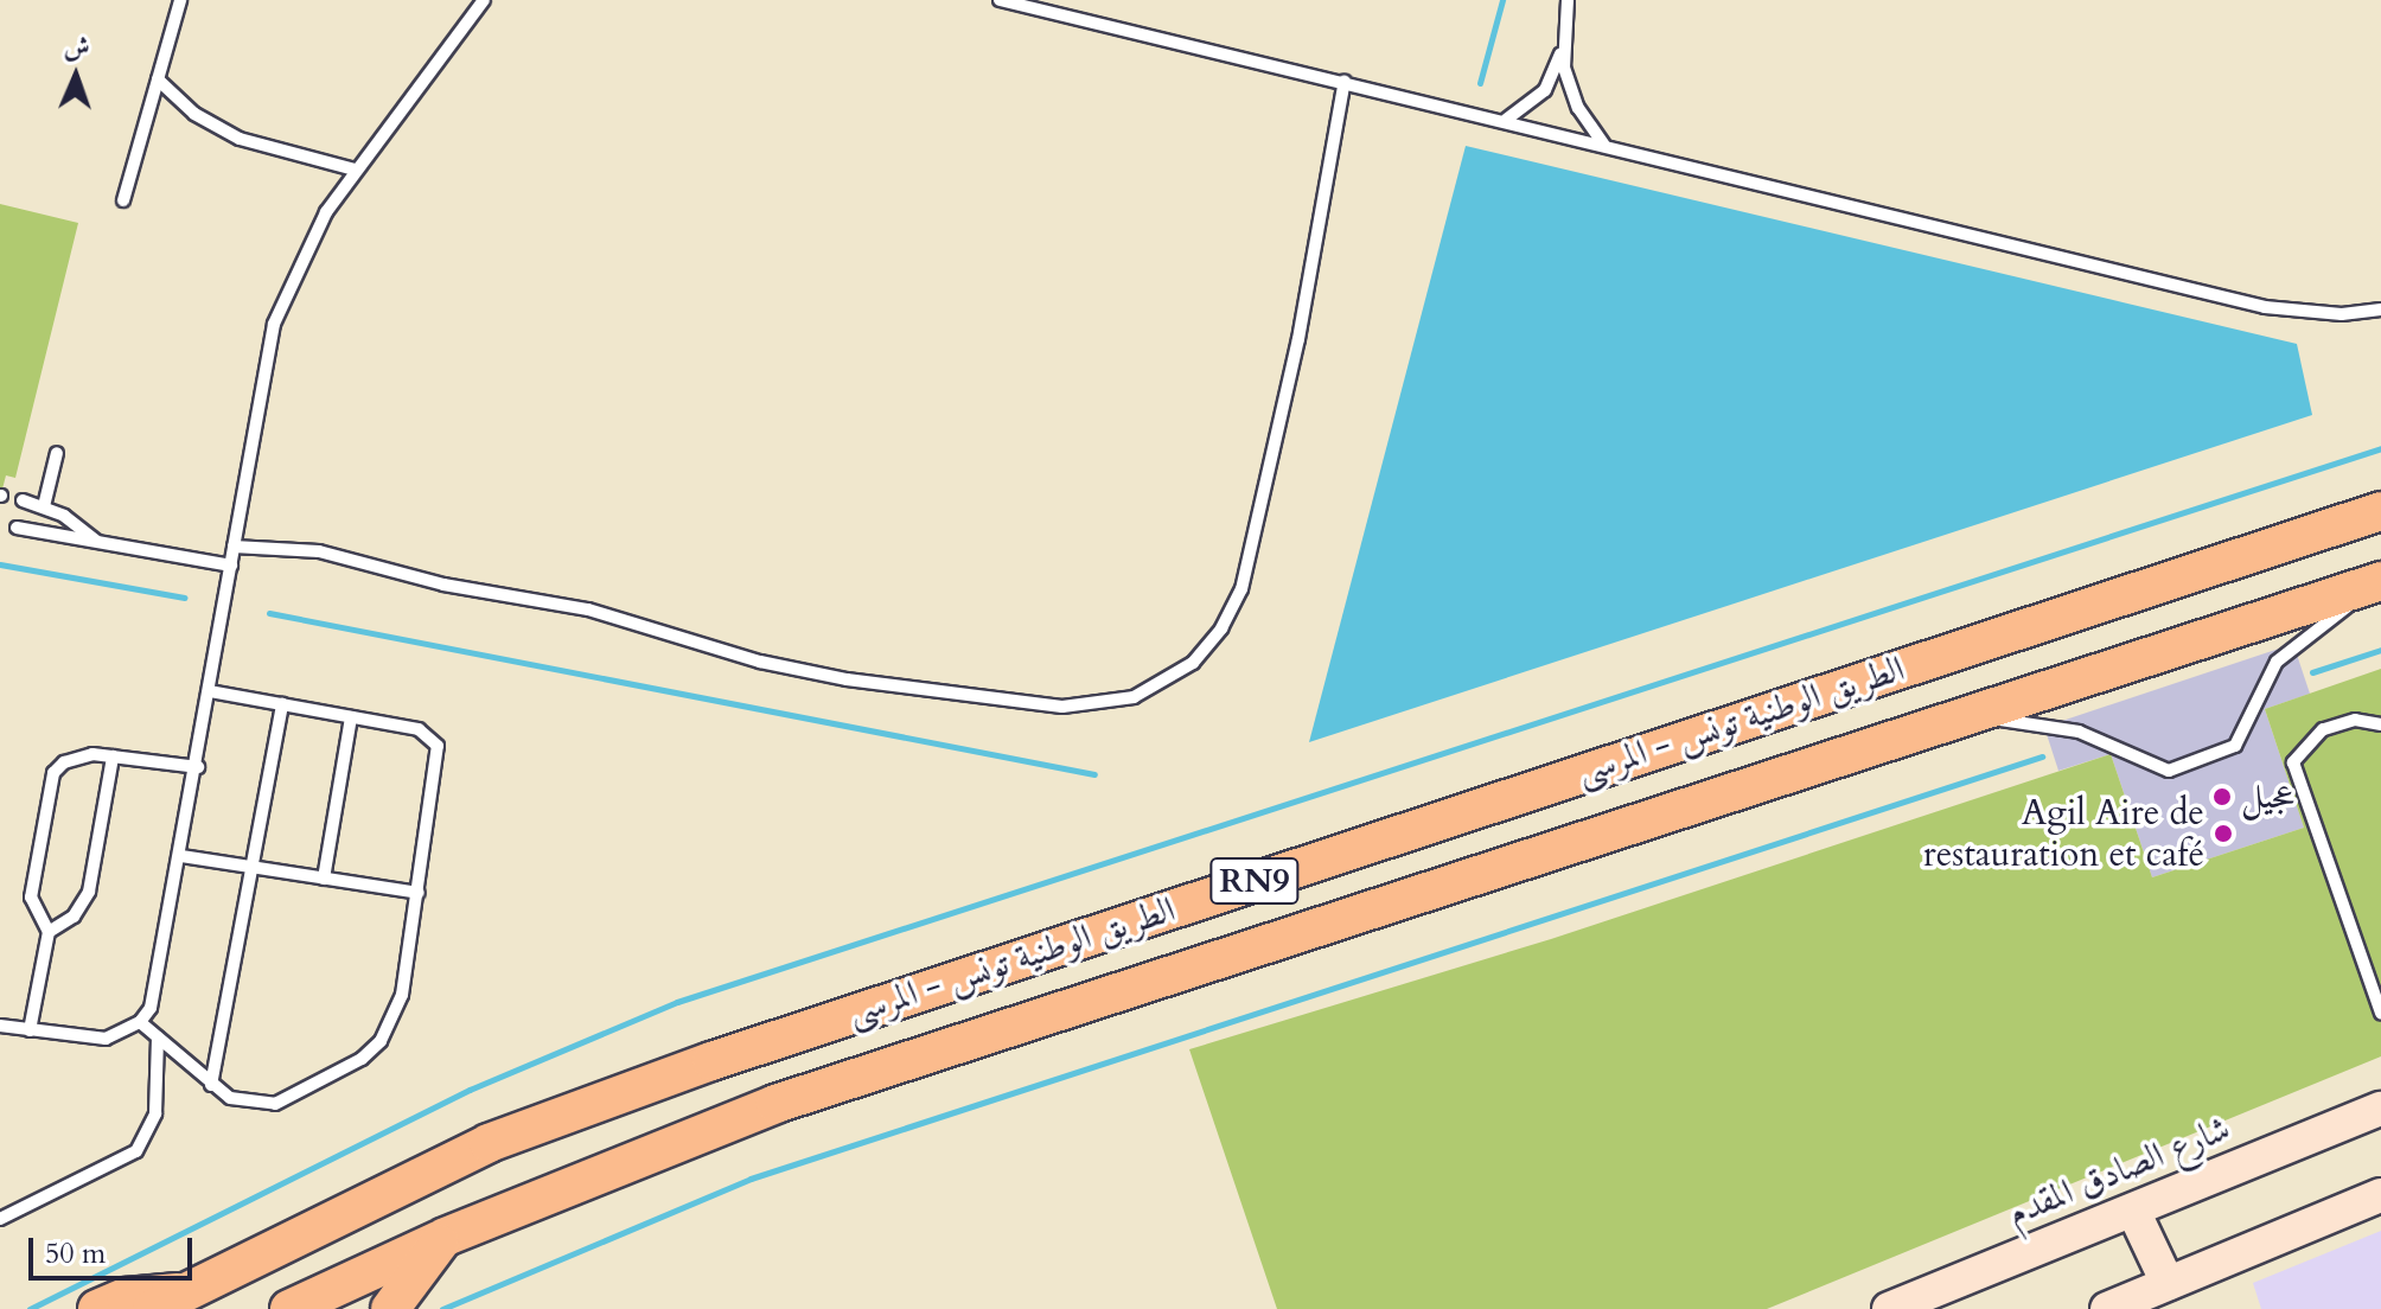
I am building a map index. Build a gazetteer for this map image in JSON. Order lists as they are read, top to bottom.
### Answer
{
  "streets": {
    "highway": ["الطريق الوطنية تونس - المرسى", "RN9"],
    "main road": ["شارع الصادق المقدم"]
  },
  "places": ["عجيل", "Agil Aire de restauration et café"],
  "scale_bar": "50 m",
  "north": "top"
}
